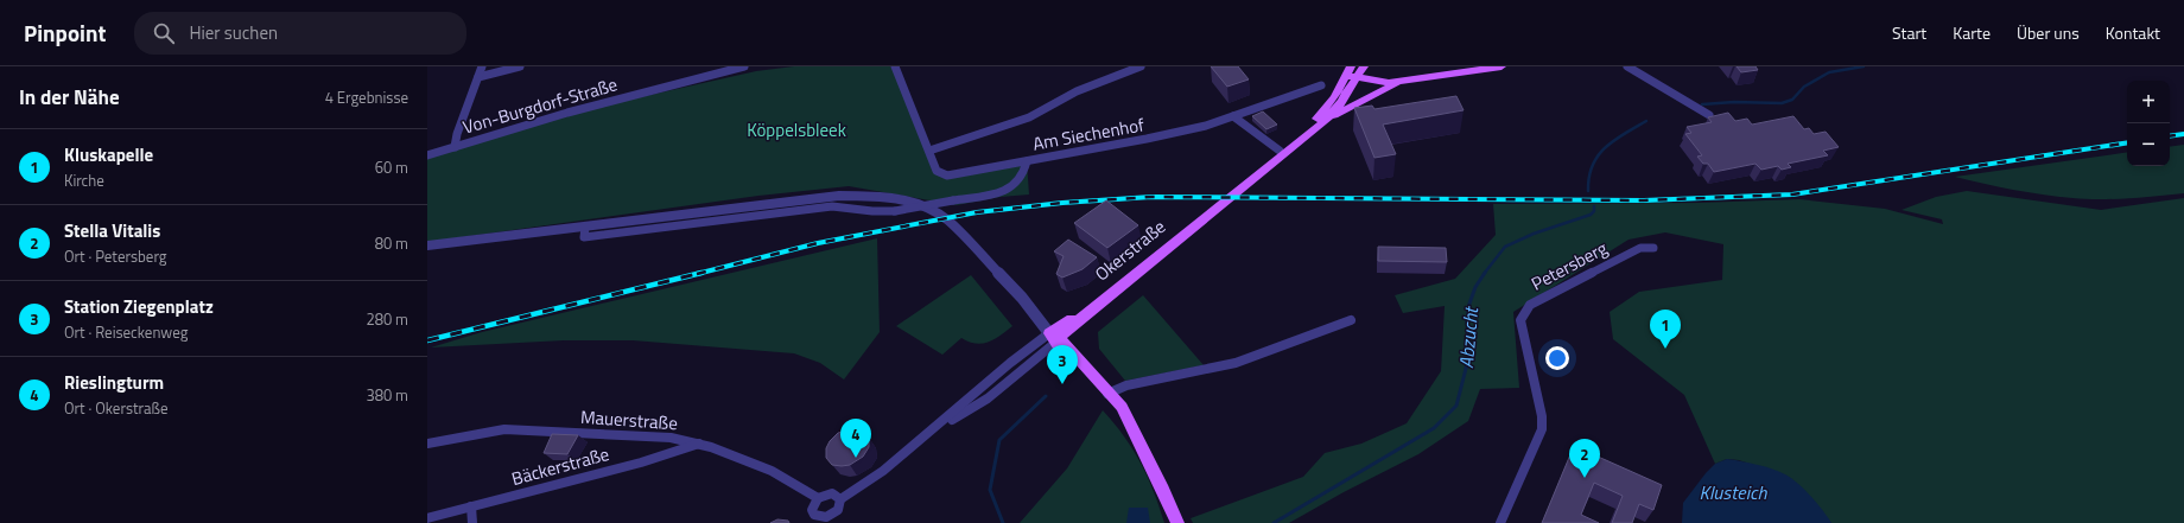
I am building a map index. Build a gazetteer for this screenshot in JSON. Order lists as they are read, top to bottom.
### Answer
{
  "streets": {
    "main road": ["Okerstraße"],
    "street": [
      "Von-Burgdorf-Straße",
      "Am Siechenhof",
      "Petersberg",
      "Mauerstraße",
      "Bäckerstraße"
    ]
  },
  "crossings": [
    ["Okerstraße", "Mauerstraße"],
    ["Mauerstraße", "Bäckerstraße"]
  ],
  "water": ["Abzucht", "Klusteich"],
  "parks": ["Köppelsbleek"],
  "page": {
    "header": "Pinpoint",
    "search": "Hier suchen",
    "nav": [
      "Start",
      "Karte",
      "Über uns",
      "Kontakt"
    ],
    "heading": ["In der Nähe", "4 Ergebnisse"],
    "map_buttons": ["+", "−"],
    "list": [
      {
        "mark": "1",
        "name": "Kluskapelle",
        "note": "Kirche",
        "value": "60 m"
      },
      {
        "mark": "2",
        "name": "Stella Vitalis",
        "note": "Ort · Petersberg",
        "value": "80 m"
      },
      {
        "mark": "3",
        "name": "Station Ziegenplatz",
        "note": "Ort · Reiseckenweg",
        "value": "280 m"
      },
      {
        "mark": "4",
        "name": "Rieslingturm",
        "note": "Ort · Okerstraße",
        "value": "380 m"
      }
    ],
    "pins": [
      "1",
      "3",
      "4",
      "2"
    ]
  }
}
